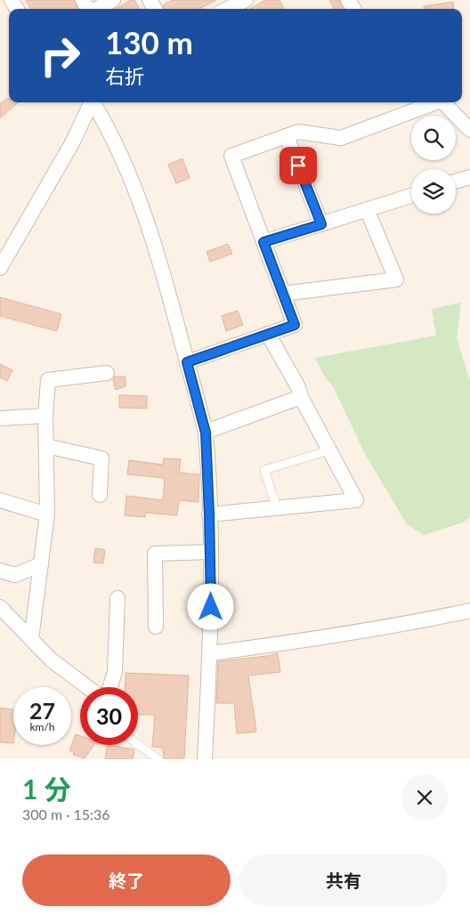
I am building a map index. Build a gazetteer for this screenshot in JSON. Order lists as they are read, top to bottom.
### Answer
{
  "page": {
    "turn": ["130 m", "右折"],
    "speed": "27 km/h",
    "limit": "30",
    "heading": ["1 分", "300 m · 15:36"],
    "buttons": ["終了", "共有"]
  }
}
